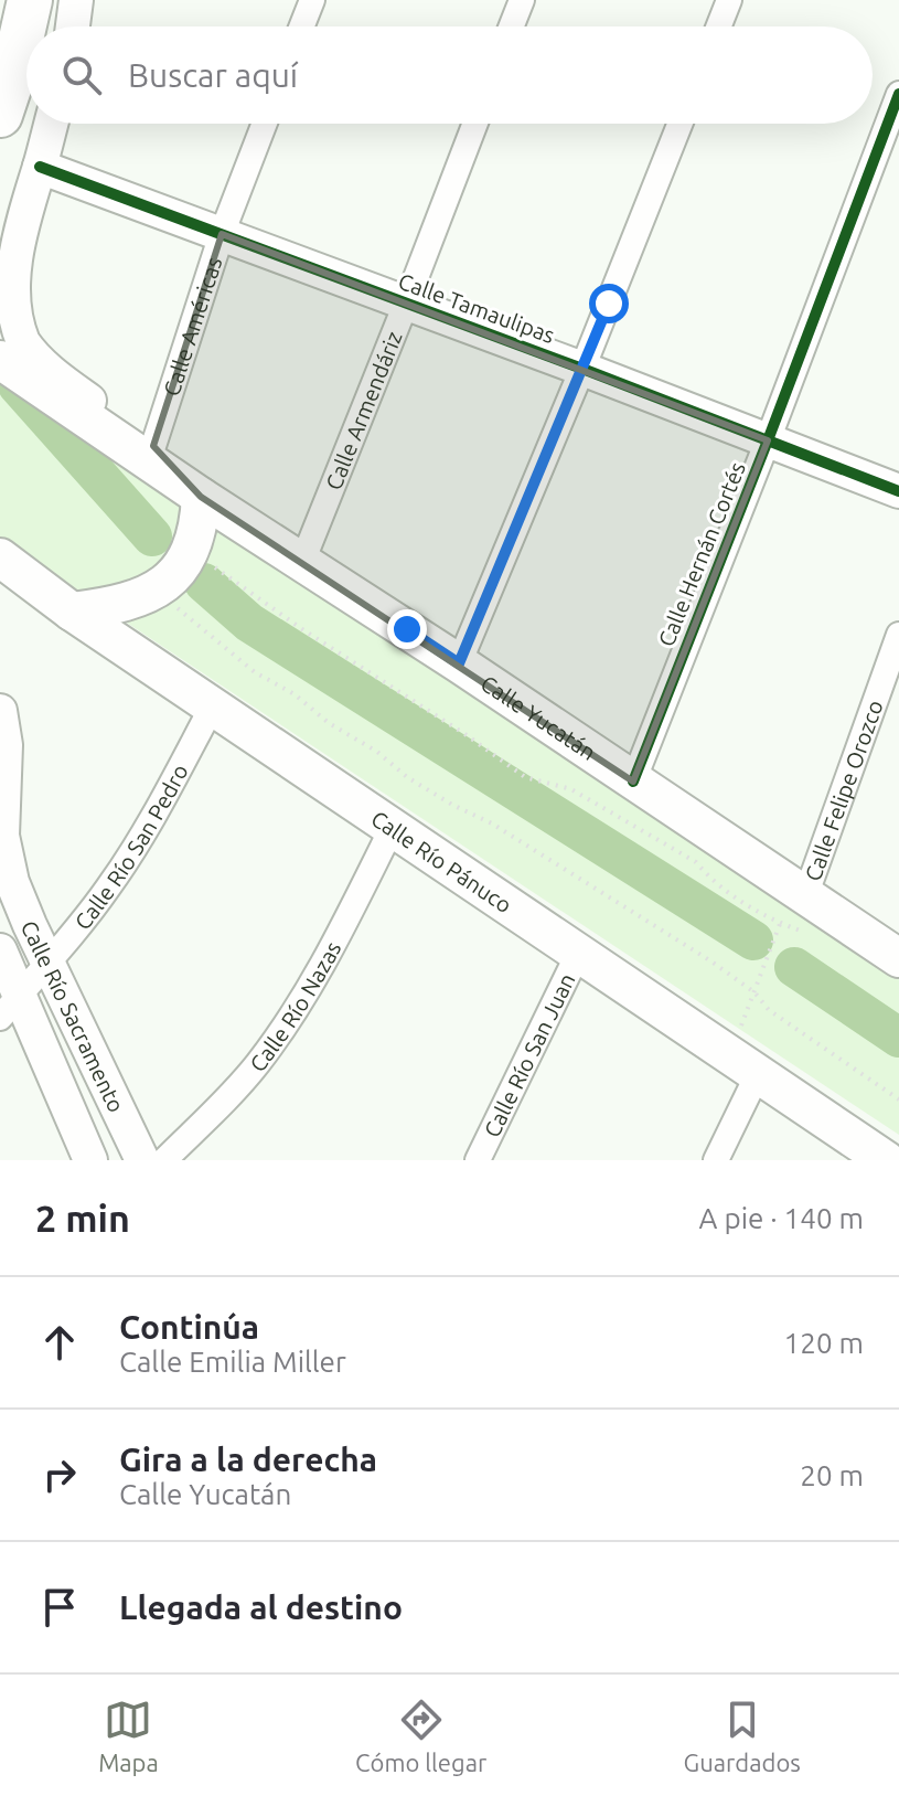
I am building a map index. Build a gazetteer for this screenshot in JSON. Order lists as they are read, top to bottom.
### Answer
{
  "streets": {
    "main road": ["Calle Yucatán", "Calle Río Pánuco"],
    "street": [
      "Calle Tamaulipas",
      "Calle Américas",
      "Calle Armendáriz",
      "Calle Hernán Cortés",
      "Calle Felipe Orozco",
      "Calle Río San Pedro",
      "Calle Río Nazas",
      "Calle Río Sacramento",
      "Calle Río San Juan"
    ]
  },
  "crossings": [
    ["Calle Tamaulipas", "Calle Américas"],
    ["Calle Tamaulipas", "Calle Armendáriz"],
    ["Calle Tamaulipas", "Calle Hernán Cortés"],
    ["Calle Armendáriz", "Calle Yucatán"],
    ["Calle Hernán Cortés", "Calle Yucatán"],
    ["Calle Yucatán", "Calle Felipe Orozco"],
    ["Calle Río San Pedro", "Calle Río Pánuco"],
    ["Calle Río San Pedro", "Calle Río Sacramento"],
    ["Calle Río Pánuco", "Calle Río Nazas"],
    ["Calle Río Pánuco", "Calle Río San Juan"]
  ],
  "page": {
    "search": "Buscar aquí",
    "heading": ["2 min", "A pie · 140 m"],
    "list": [
      ["Continúa", "Calle Emilia Miller", "120 m"],
      ["Gira a la derecha", "Calle Yucatán", "20 m"],
      "Llegada al destino"
    ],
    "nav": ["Mapa", "Cómo llegar", "Guardados"]
  }
}
